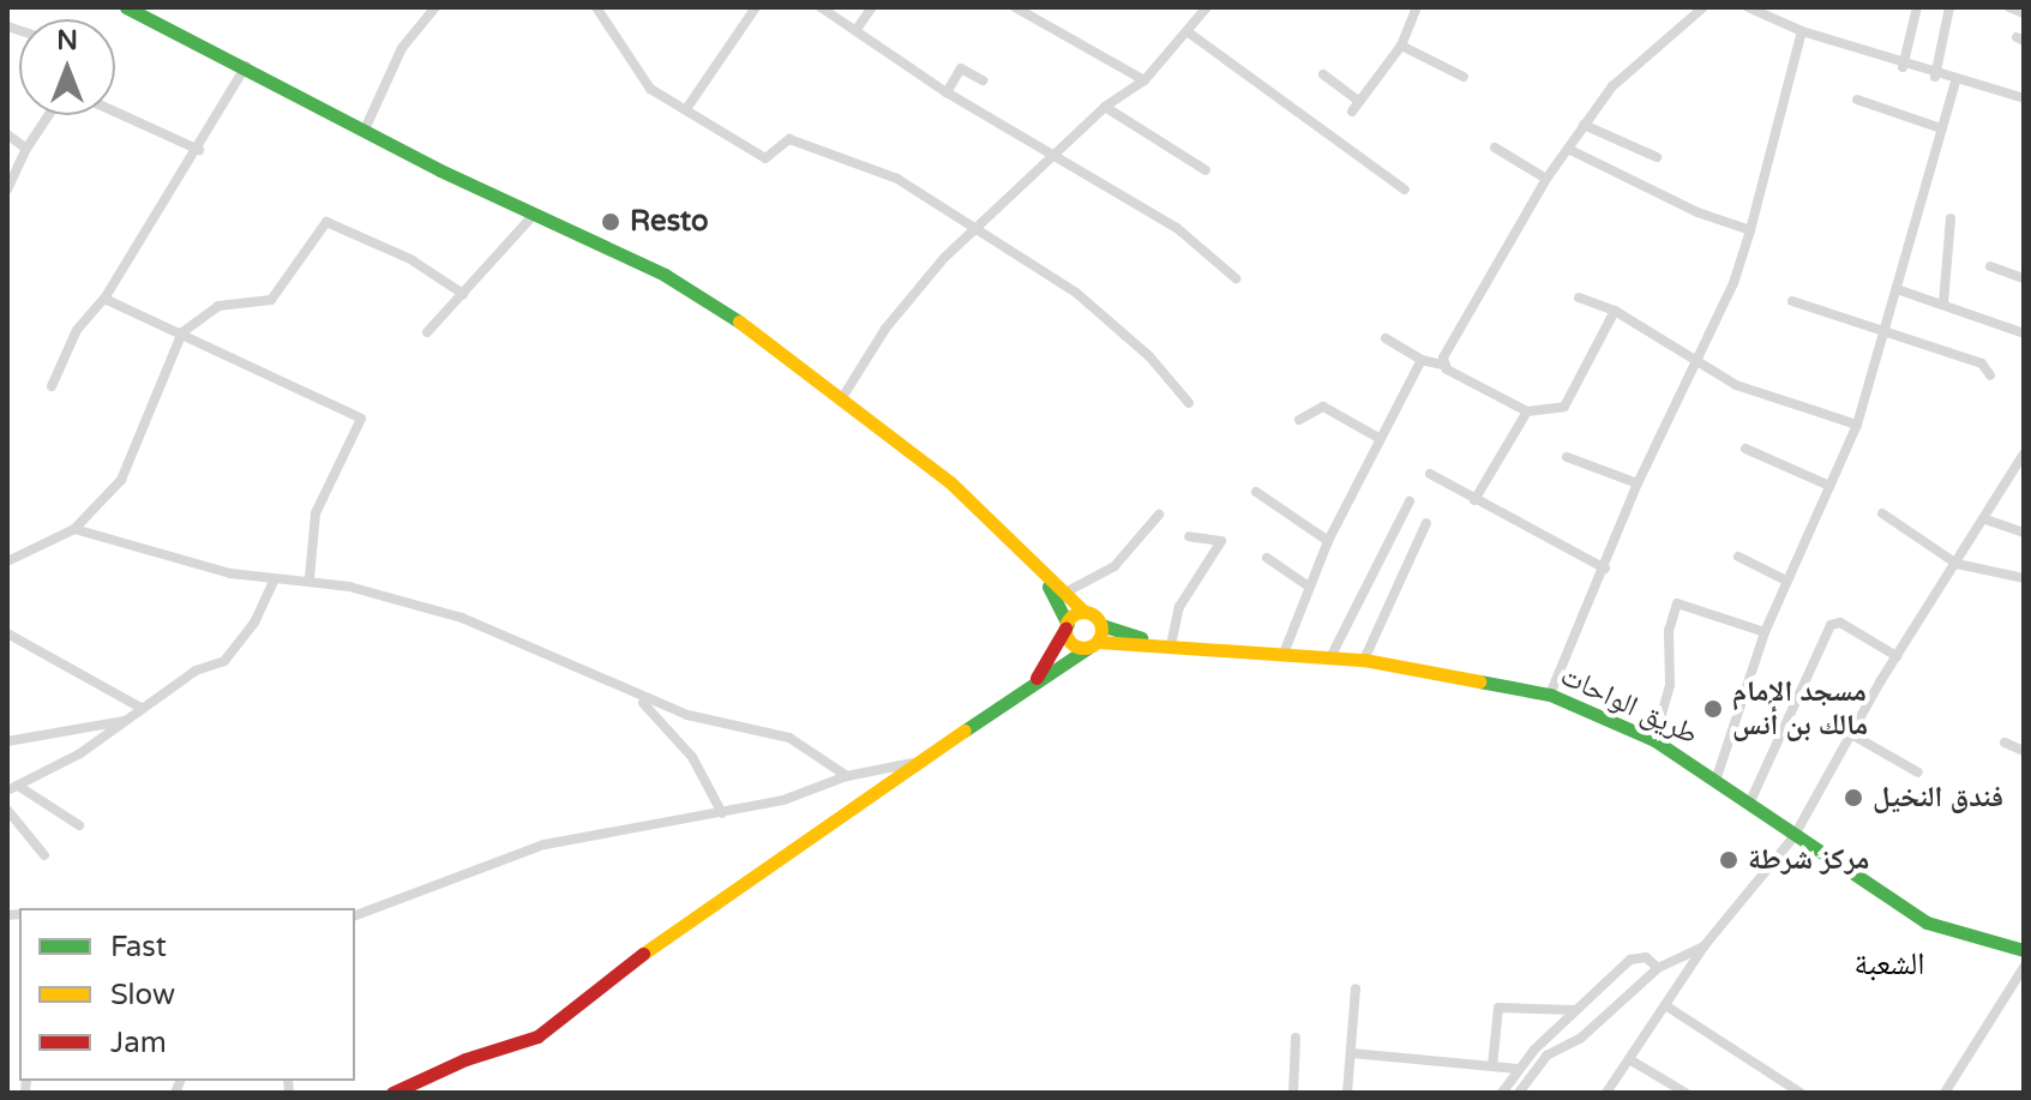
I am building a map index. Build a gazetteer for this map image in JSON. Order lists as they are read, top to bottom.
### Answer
{
  "streets": {
    "main road": ["طريق الواحات"]
  },
  "districts": ["الشعبة"],
  "places": [
    "Resto",
    "مسجد الإمام مالك بن أنس",
    "فندق النخيل",
    "مركز شرطة"
  ],
  "legend": ["Fast", "Slow", "Jam"],
  "north": "top"
}
